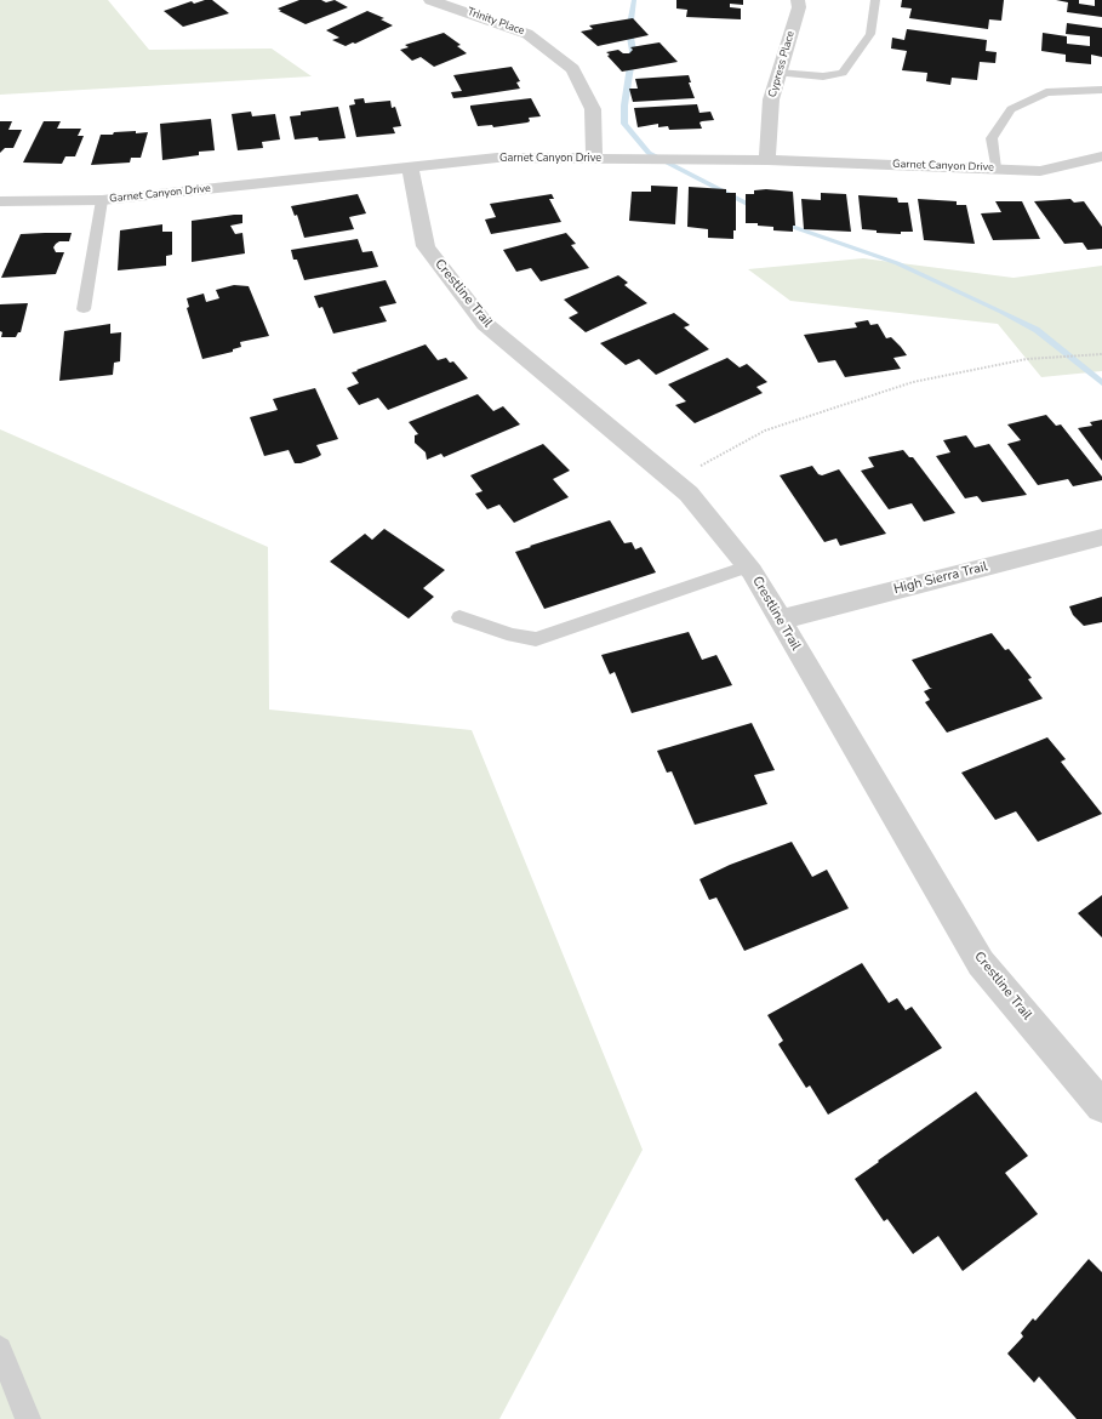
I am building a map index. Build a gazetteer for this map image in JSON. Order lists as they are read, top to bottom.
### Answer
{
  "streets": {
    "street": [
      "Trinity Place",
      "Cypress Place",
      "Garnet Canyon Drive",
      "Crestline Trail",
      "High Sierra Trail"
    ]
  },
  "crossings": [
    ["Trinity Place", "Garnet Canyon Drive"],
    ["Cypress Place", "Garnet Canyon Drive"],
    ["Garnet Canyon Drive", "Crestline Trail"],
    ["Crestline Trail", "High Sierra Trail"]
  ]
}
